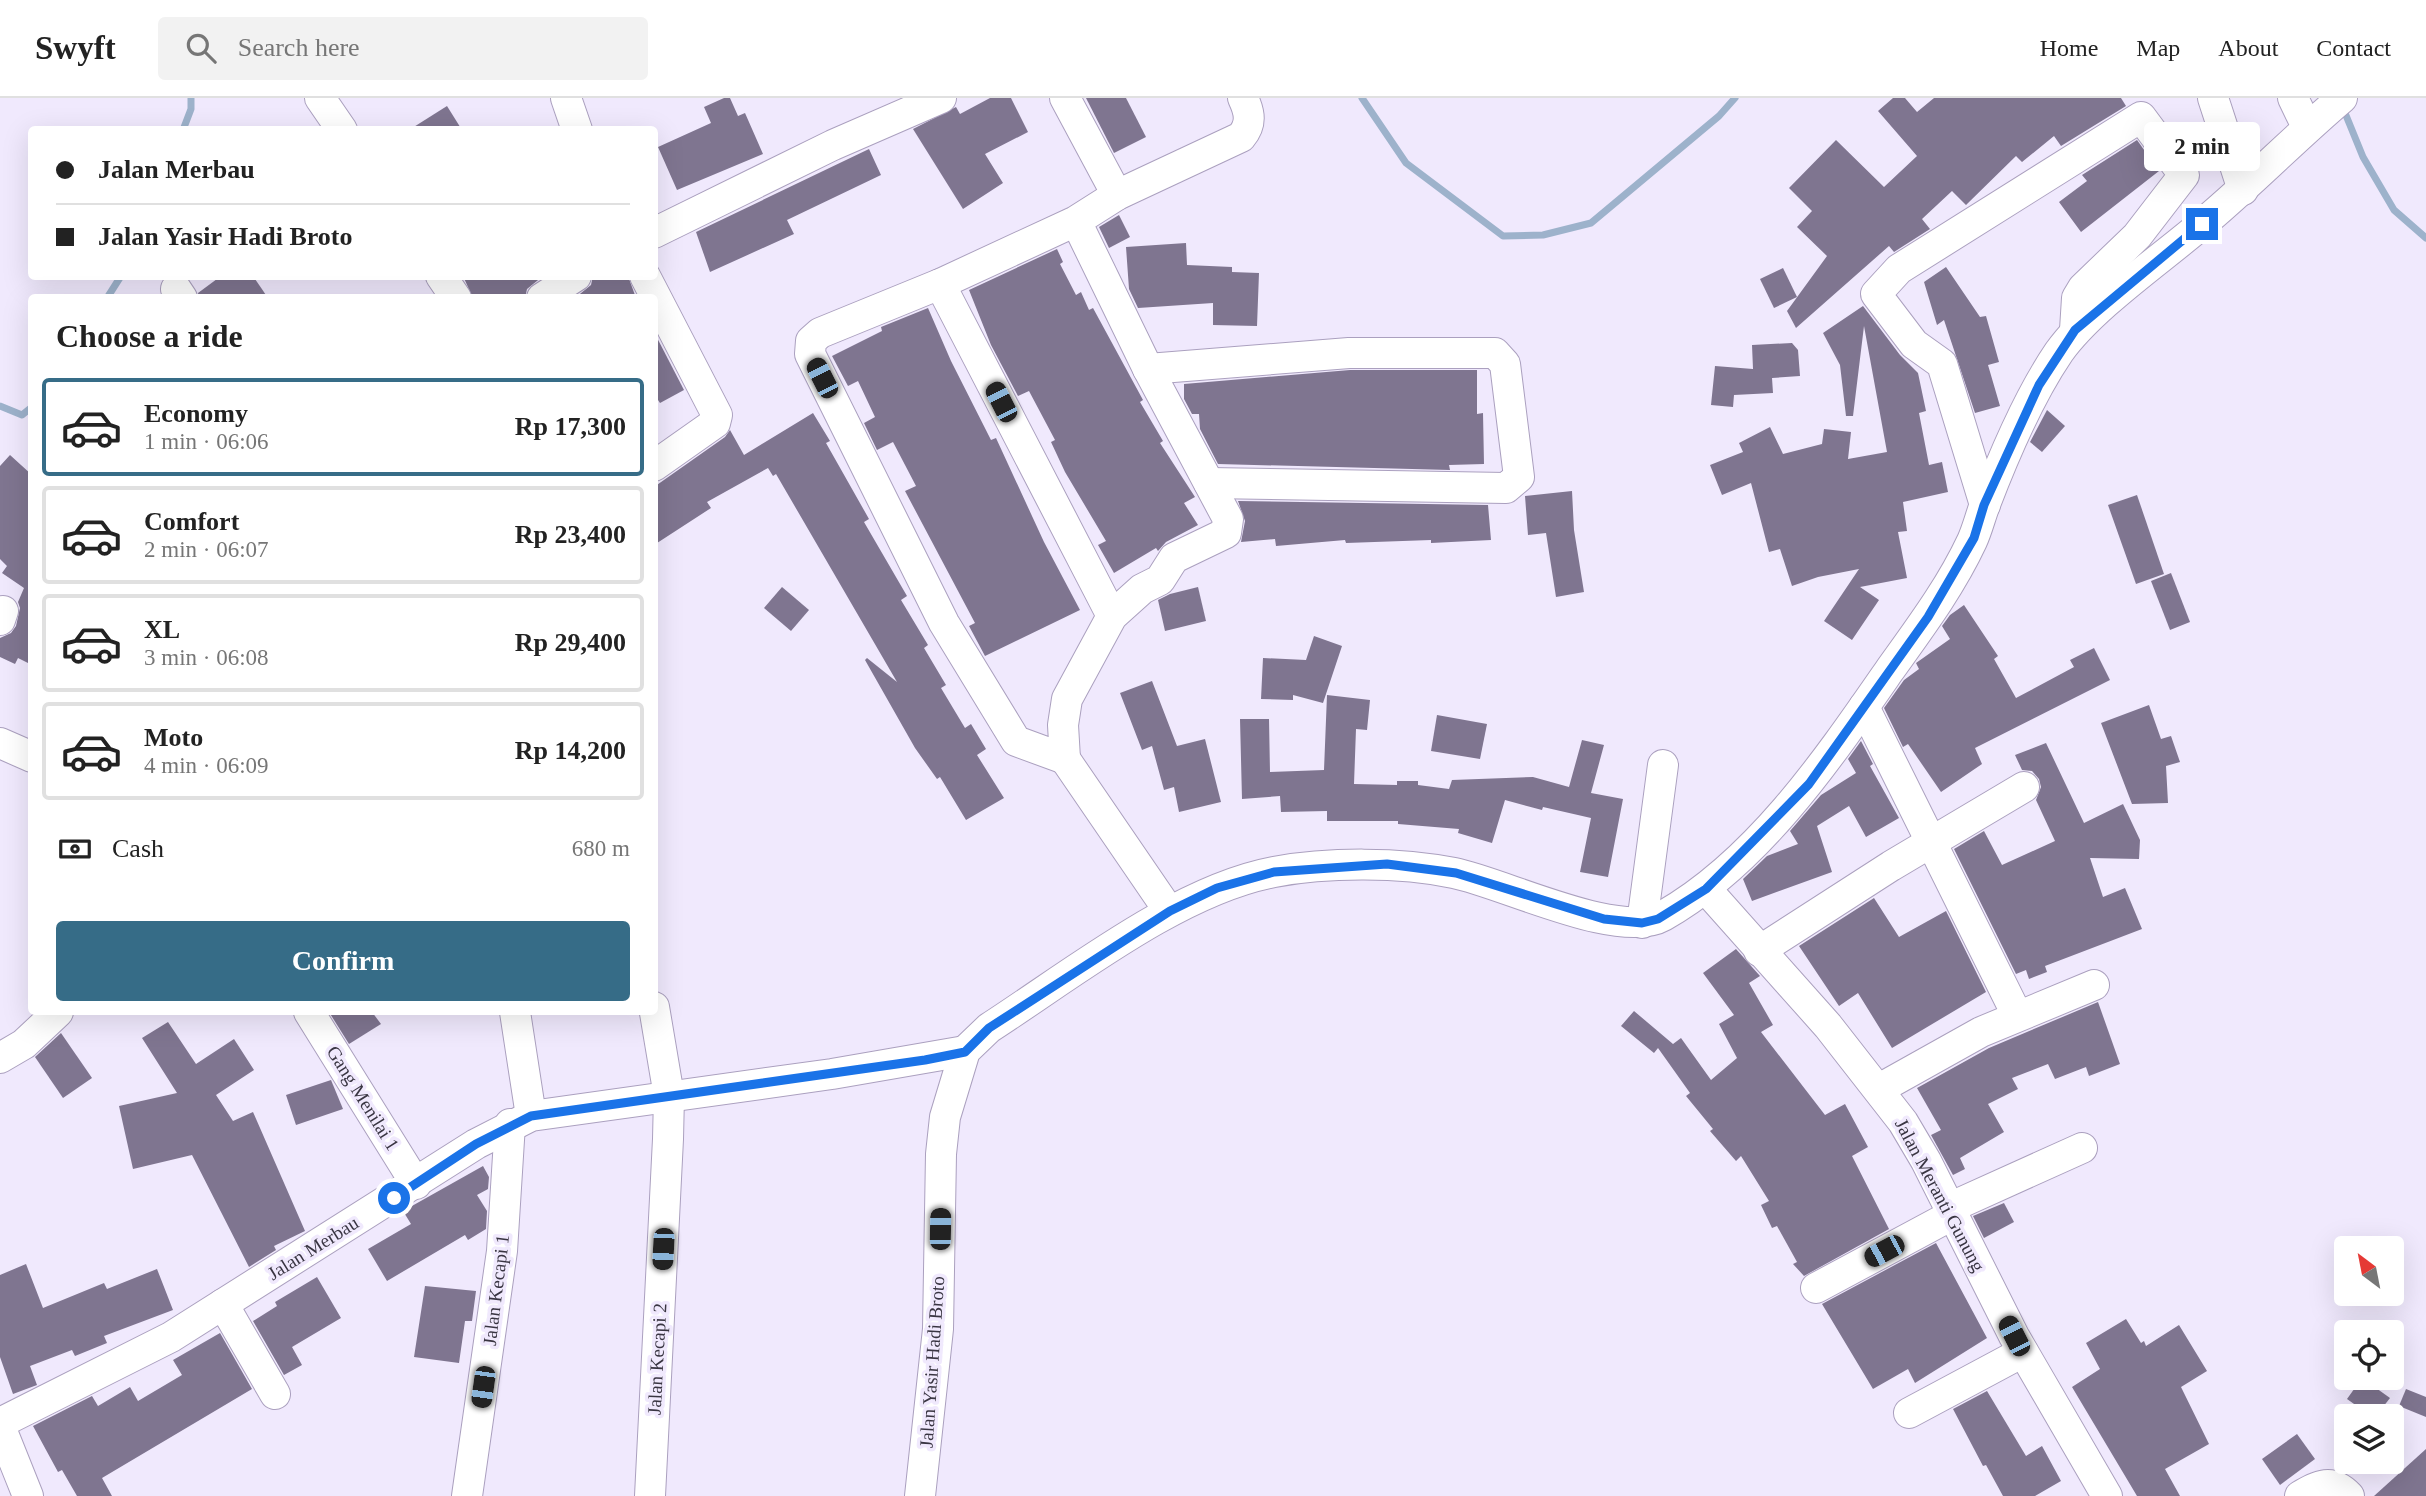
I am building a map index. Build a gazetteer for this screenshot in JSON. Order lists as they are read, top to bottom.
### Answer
{
  "streets": {
    "street": [
      "Gang Menilai 1",
      "Jalan Meranti Gunung",
      "Jalan Merbau",
      "Jalan Kecapi 1",
      "Jalan Kecapi 2",
      "Jalan Yasir Hadi Broto"
    ]
  },
  "crossings": [
    ["Gang Menilai 1", "Jalan Merbau"],
    ["Jalan Meranti Gunung", "Jalan Yasir Hadi Broto"],
    ["Jalan Merbau", "Jalan Kecapi 1"],
    ["Jalan Merbau", "Jalan Kecapi 2"],
    ["Jalan Merbau", "Jalan Yasir Hadi Broto"]
  ],
  "north": "top left",
  "page": {
    "header": "Swyft",
    "search": "Search here",
    "nav": [
      "Home",
      "Map",
      "About",
      "Contact"
    ],
    "bubble": "2 min",
    "banner": ["Jalan Merbau", "Jalan Yasir Hadi Broto"],
    "heading": "Choose a ride",
    "list": [
      {
        "name": "Economy",
        "note": "1 min · 06:06",
        "value": "Rp 17,300"
      },
      {
        "name": "Comfort",
        "note": "2 min · 06:07",
        "value": "Rp 23,400"
      },
      {
        "name": "XL",
        "note": "3 min · 06:08",
        "value": "Rp 29,400"
      },
      {
        "name": "Moto",
        "note": "4 min · 06:09",
        "value": "Rp 14,200"
      }
    ],
    "pay": ["Cash", "680 m"],
    "buttons": "Confirm"
  }
}
